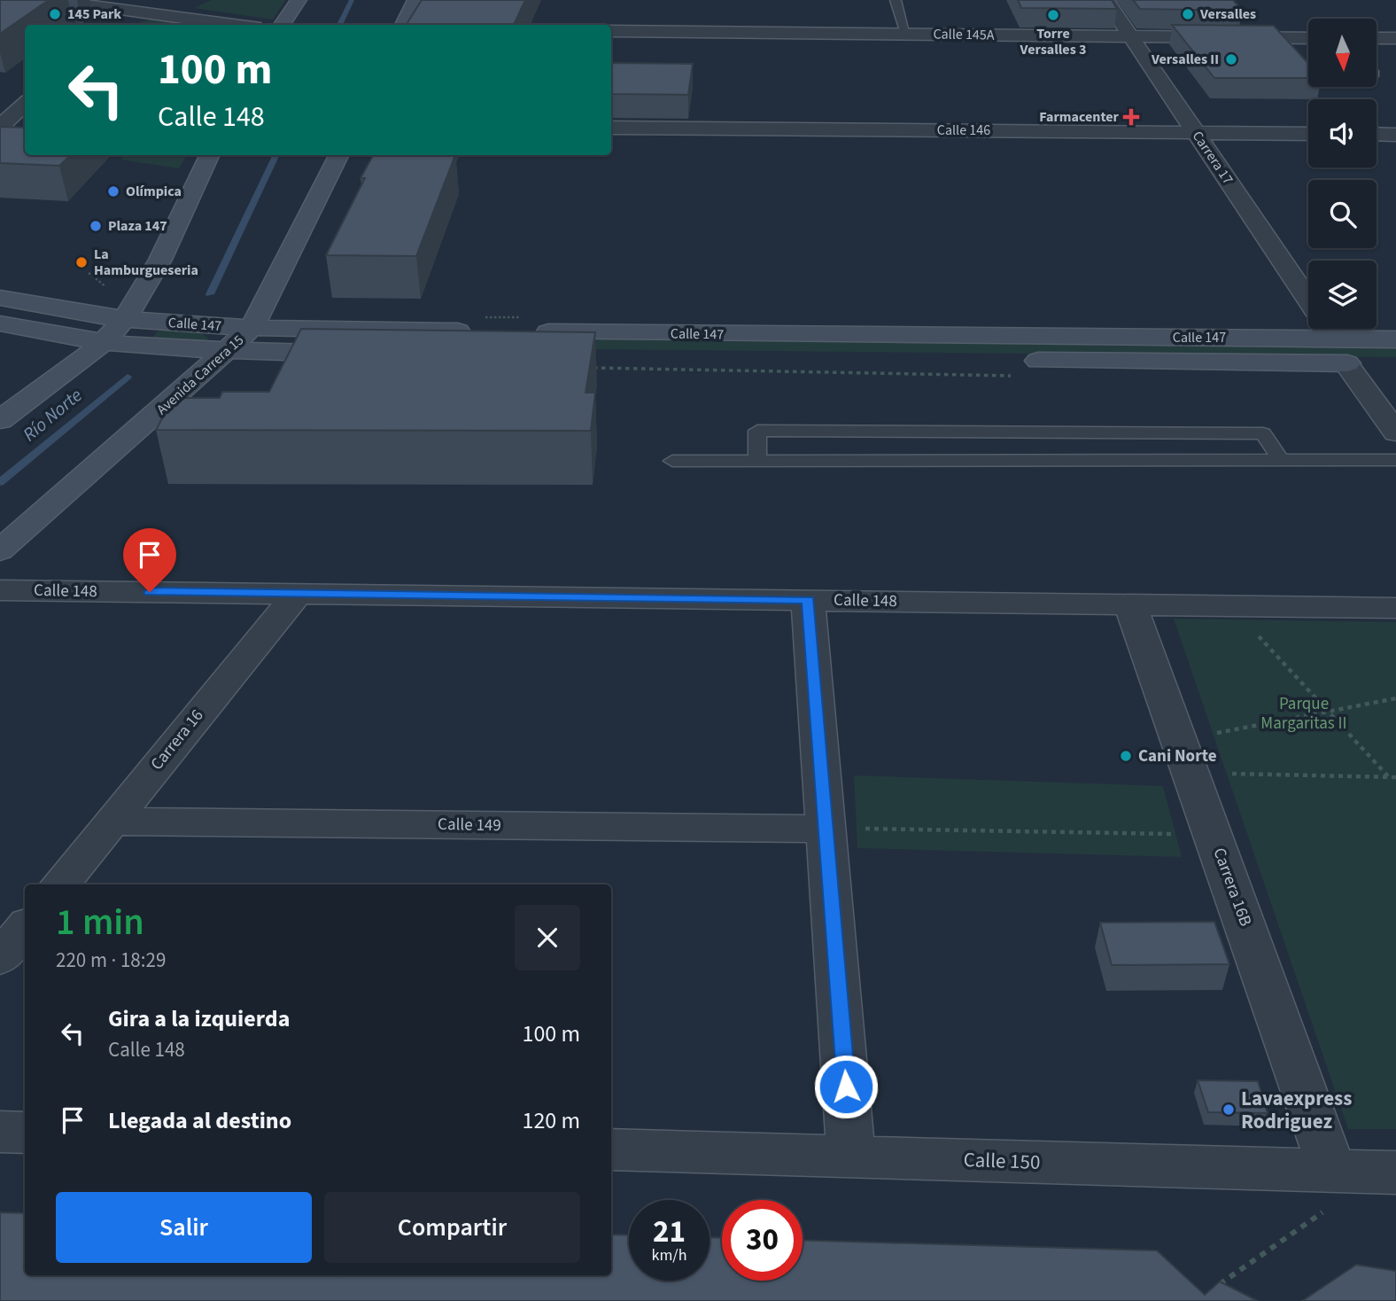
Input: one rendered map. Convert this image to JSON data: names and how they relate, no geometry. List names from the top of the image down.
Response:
{
  "streets": {
    "main road": ["Calle 147", "Avenida Carrera 15"],
    "street": [
      "Calle 145A",
      "Calle 146",
      "Carrera 17",
      "Calle 148",
      "Carrera 16",
      "Calle 149",
      "Carrera 16B",
      "Calle 150"
    ]
  },
  "crossings": [
    ["Calle 145A", "Carrera 17"],
    ["Calle 146", "Carrera 17"],
    ["Carrera 17", "Calle 147"],
    ["Calle 147", "Avenida Carrera 15"],
    ["Calle 148", "Carrera 16"],
    ["Calle 148", "Carrera 16B"],
    ["Carrera 16", "Calle 149"],
    ["Carrera 16B", "Calle 150"]
  ],
  "water": ["Río Norte"],
  "parks": ["Parque Margaritas II"],
  "places": {
    "other": [
      "145 Park",
      "Versalles",
      "Torre Versalles 3",
      "Versalles II",
      "Olímpica",
      "Plaza 147",
      "La Hamburgueseria",
      "Cani Norte",
      "Lavaexpress Rodriguez"
    ],
    "health": ["Farmacenter"]
  },
  "north": "bottom",
  "page": {
    "turn": ["100 m", "Calle 148"],
    "heading": ["1 min", "220 m · 18:29"],
    "list": [
      {
        "name": "Gira a la izquierda",
        "note": "Calle 148",
        "value": "100 m"
      },
      {
        "name": "Llegada al destino",
        "value": "120 m"
      }
    ],
    "buttons": ["Salir", "Compartir"],
    "speed": "21 km/h",
    "limit": "30"
  }
}
